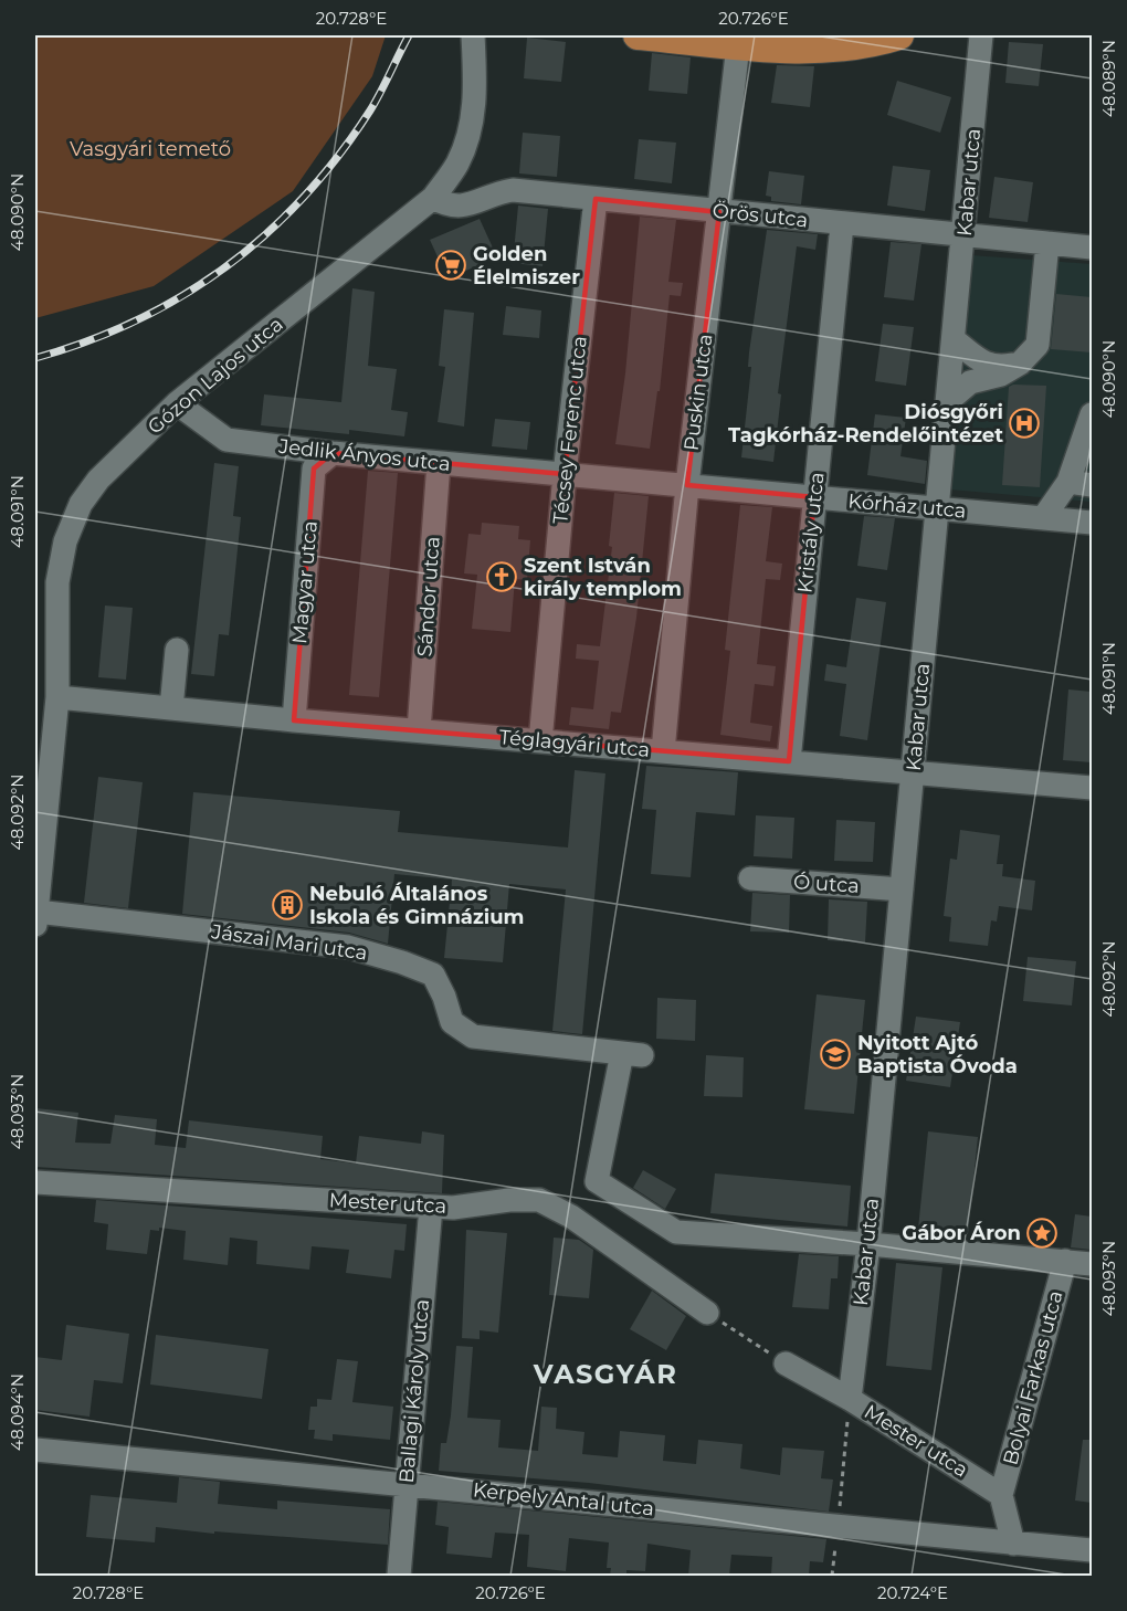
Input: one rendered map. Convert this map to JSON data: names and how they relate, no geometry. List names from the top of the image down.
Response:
{
  "streets": {
    "street": [
      "Kabar utca",
      "Örös utca",
      "Gózon Lajos utca",
      "Puskin utca",
      "Técsey Ferenc utca",
      "Jedlik Ányos utca",
      "Kórház utca",
      "Kristály utca",
      "Magyar utca",
      "Sándor utca",
      "Téglagyári utca",
      "Ó utca",
      "Jászai Mari utca",
      "Mester utca",
      "Bolyai Farkas utca",
      "Ballagi Károly utca",
      "Kerpely Antal utca"
    ]
  },
  "crossings": [
    ["Kabar utca", "Örös utca"],
    ["Kabar utca", "Kórház utca"],
    ["Kabar utca", "Téglagyári utca"],
    ["Kabar utca", "Ó utca"],
    ["Kabar utca", "Jászai Mari utca"],
    ["Kabar utca", "Mester utca"],
    ["Örös utca", "Gózon Lajos utca"],
    ["Örös utca", "Puskin utca"],
    ["Örös utca", "Técsey Ferenc utca"],
    ["Örös utca", "Kristály utca"],
    ["Gózon Lajos utca", "Jedlik Ányos utca"],
    ["Gózon Lajos utca", "Téglagyári utca"],
    ["Gózon Lajos utca", "Jászai Mari utca"],
    ["Puskin utca", "Kórház utca"],
    ["Puskin utca", "Téglagyári utca"],
    ["Técsey Ferenc utca", "Jedlik Ányos utca"],
    ["Técsey Ferenc utca", "Kórház utca"],
    ["Técsey Ferenc utca", "Téglagyári utca"],
    ["Jedlik Ányos utca", "Kórház utca"],
    ["Jedlik Ányos utca", "Magyar utca"],
    ["Jedlik Ányos utca", "Sándor utca"],
    ["Kórház utca", "Kristály utca"],
    ["Kristály utca", "Téglagyári utca"],
    ["Magyar utca", "Téglagyári utca"],
    ["Sándor utca", "Téglagyári utca"],
    ["Mester utca", "Bolyai Farkas utca"],
    ["Mester utca", "Ballagi Károly utca"],
    ["Ballagi Károly utca", "Kerpely Antal utca"]
  ],
  "districts": ["VASGYÁR"],
  "parks": ["Vasgyári temető"],
  "places": {
    "supermarket": ["Golden Élelmiszer"],
    "hospital": ["Diósgyőri Tagkórház-Rendelőintézet"],
    "church": ["Szent István király templom"],
    "building": ["Nebuló Általános Iskola és Gimnázium"],
    "school or university": ["Nyitott Ajtó Baptista Óvoda"],
    "place": ["Gábor Áron"]
  },
  "coordinates": [
    "20.728°E",
    "20.726°E",
    "48.089°N",
    "48.090°N",
    "48.091°N",
    "48.092°N",
    "48.093°N",
    "48.094°N",
    "20.724°E"
  ]
}
